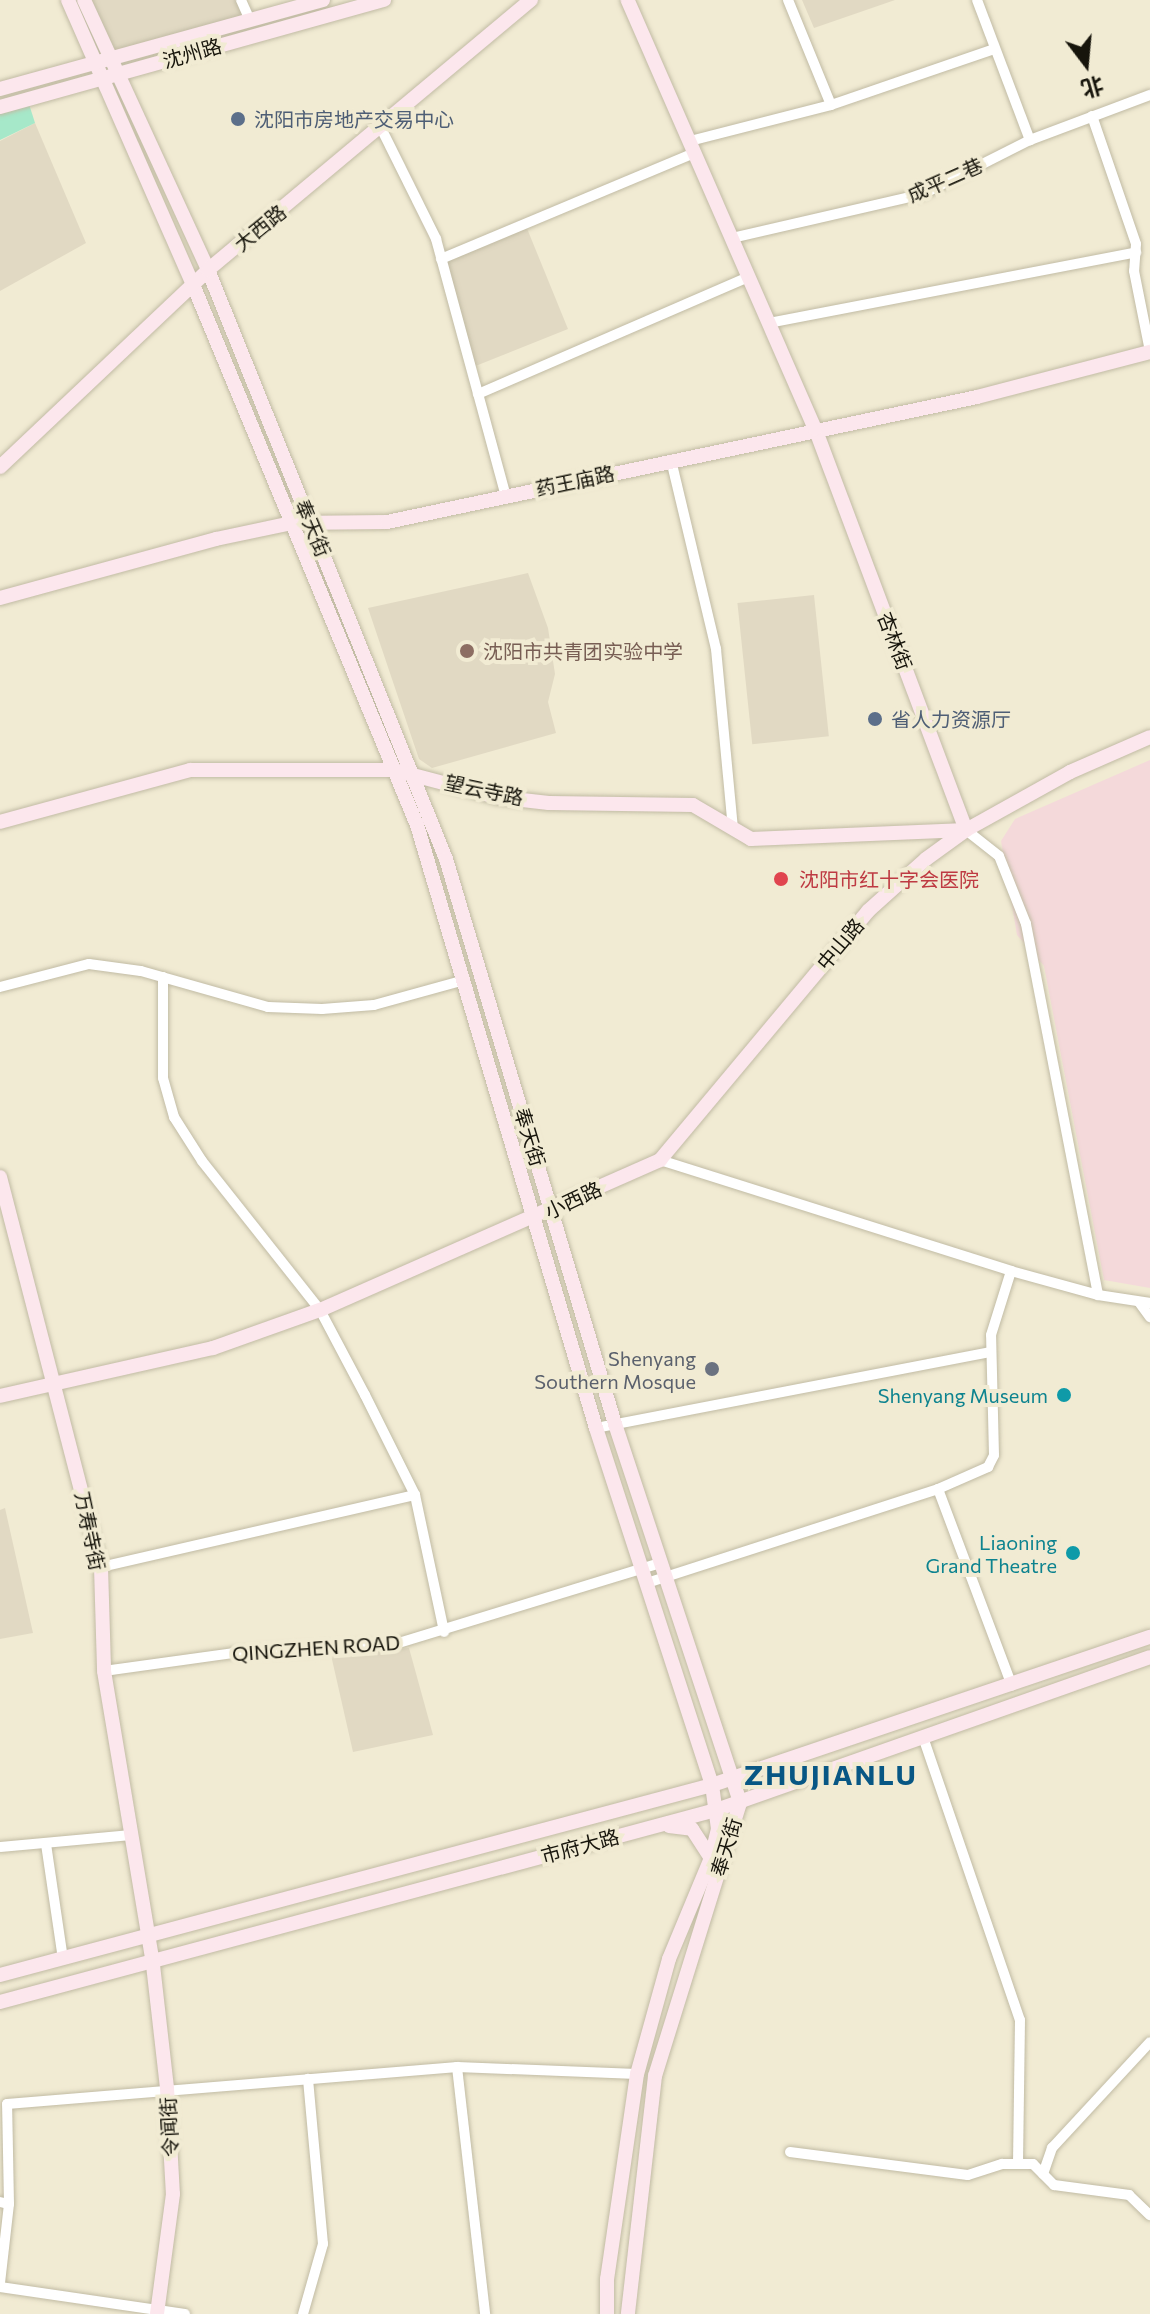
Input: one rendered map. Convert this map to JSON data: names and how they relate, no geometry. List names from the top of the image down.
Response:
{
  "streets": {
    "main road": [
      "沈州路",
      "大西路",
      "药王庙路",
      "奉天街",
      "杏林街",
      "望云寺路",
      "中山路",
      "小西路",
      "万寿寺街",
      "市府大路",
      "令闻街"
    ],
    "street": ["成平二巷", "QINGZHEN ROAD"]
  },
  "crossings": [
    ["沈州路", "奉天街"],
    ["成平二巷", "杏林街"],
    ["大西路", "奉天街"],
    ["药王庙路", "奉天街"],
    ["药王庙路", "杏林街"],
    ["奉天街", "望云寺路"],
    ["奉天街", "小西路"],
    ["奉天街", "QINGZHEN ROAD"],
    ["奉天街", "市府大路"],
    ["杏林街", "望云寺路"],
    ["杏林街", "中山路"],
    ["望云寺路", "中山路"],
    ["中山路", "小西路"],
    ["小西路", "万寿寺街"],
    ["万寿寺街", "QINGZHEN ROAD"],
    ["万寿寺街", "市府大路"],
    ["万寿寺街", "令闻街"],
    ["市府大路", "令闻街"]
  ],
  "districts": ["ZHUJIANLU"],
  "places": [
    "沈阳市房地产交易中心",
    "沈阳市共青团实验中学",
    "省人力资源厅",
    "沈阳市红十字会医院",
    "Shenyang Southern Mosque",
    "Shenyang Museum",
    "Liaoning Grand Theatre"
  ],
  "north": "bottom"
}
